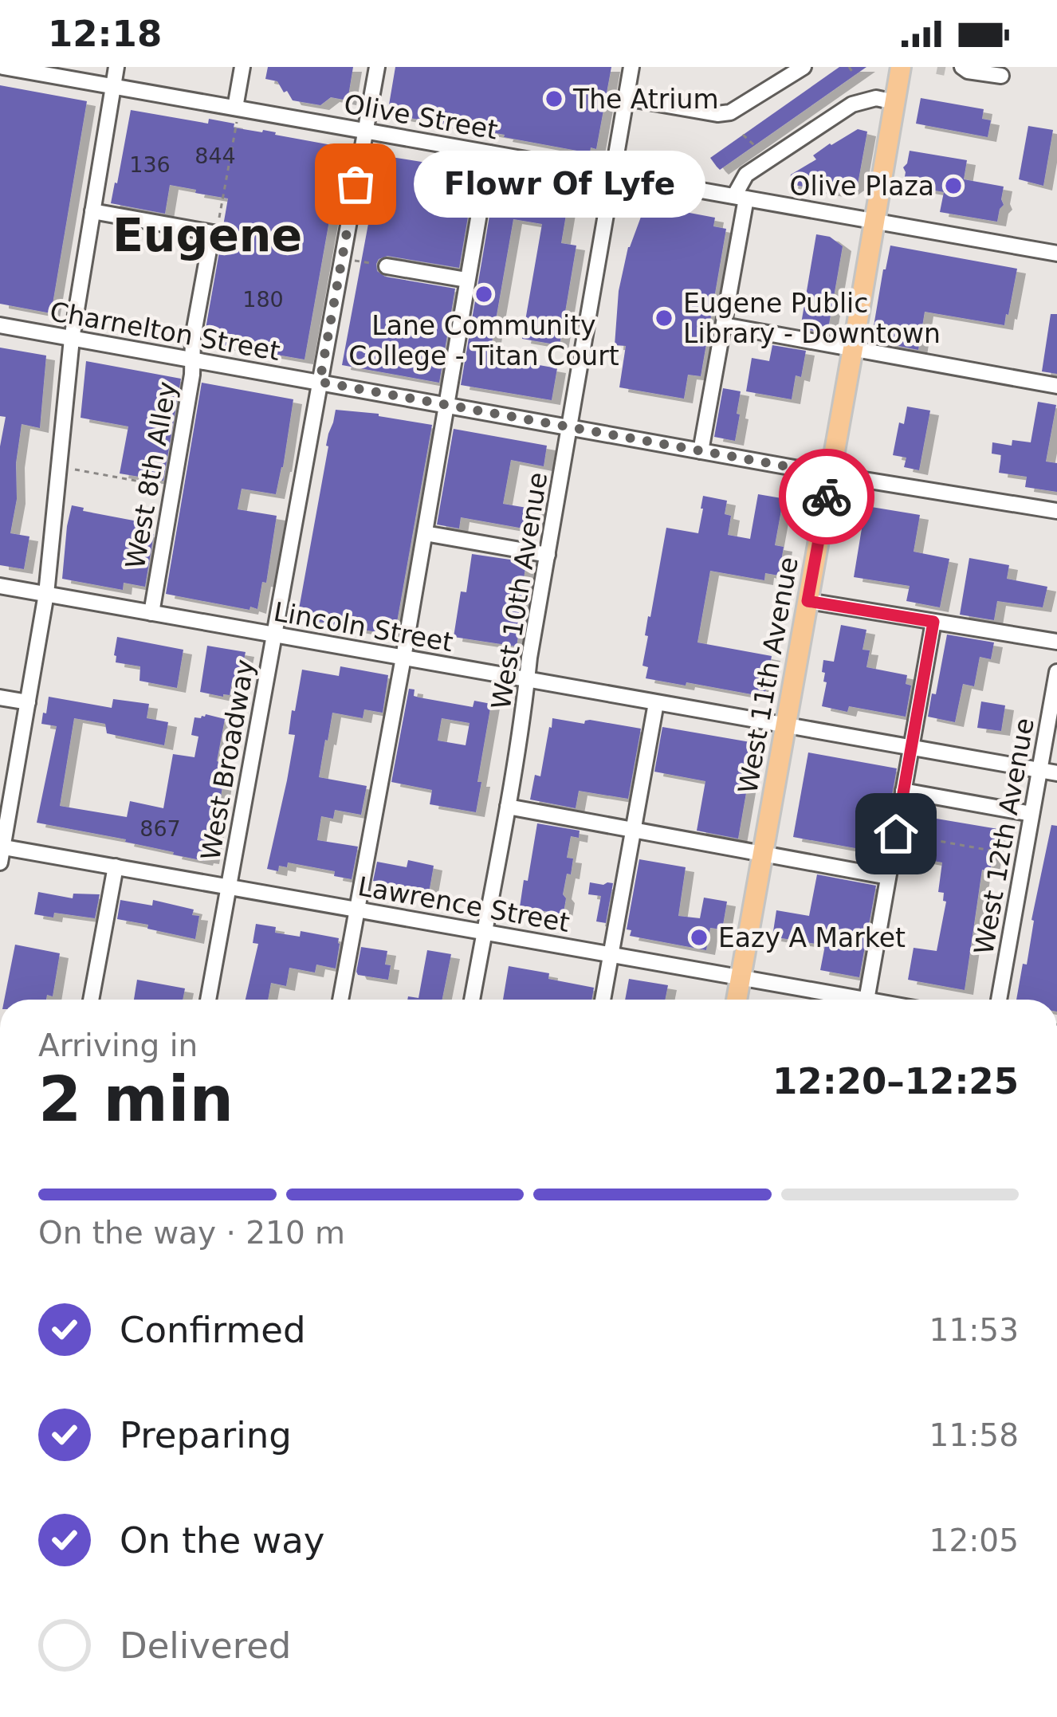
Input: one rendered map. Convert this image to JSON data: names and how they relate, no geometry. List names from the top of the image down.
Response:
{
  "streets": {
    "main road": ["West 11th Avenue"],
    "street": [
      "Olive Street",
      "Charnelton Street",
      "West 8th Alley",
      "West 10th Avenue",
      "Lincoln Street",
      "West Broadway",
      "West 12th Avenue",
      "Lawrence Street"
    ]
  },
  "crossings": [
    ["Olive Street", "West 10th Avenue"],
    ["Olive Street", "West 11th Avenue"],
    ["Olive Street", "West Broadway"],
    ["Charnelton Street", "West 8th Alley"],
    ["Charnelton Street", "West 10th Avenue"],
    ["Charnelton Street", "West 11th Avenue"],
    ["Charnelton Street", "West Broadway"],
    ["West 8th Alley", "Lincoln Street"],
    ["West 10th Avenue", "Lincoln Street"],
    ["West 10th Avenue", "Lawrence Street"],
    ["Lincoln Street", "West 11th Avenue"],
    ["Lincoln Street", "West Broadway"],
    ["Lincoln Street", "West 12th Avenue"],
    ["West 11th Avenue", "Lawrence Street"],
    ["West Broadway", "Lawrence Street"]
  ],
  "districts": ["Eugene"],
  "places": [
    "The Atrium",
    "Flowr Of Lyfe",
    "Olive Plaza",
    "Lane Community College - Titan Court",
    "Eugene Public Library - Downtown",
    "Eazy A Market"
  ],
  "house_numbers": [
    "844",
    "136",
    "180",
    "867"
  ],
  "page": {
    "status": "12:18",
    "bubble": "Flowr Of Lyfe",
    "heading": ["2 min", "Arriving in", "12:20–12:25"],
    "bar": "On the way · 210 m",
    "list": [
      ["Confirmed", "11:53"],
      ["Preparing", "11:58"],
      ["On the way", "12:05"],
      "Delivered"
    ]
  }
}
